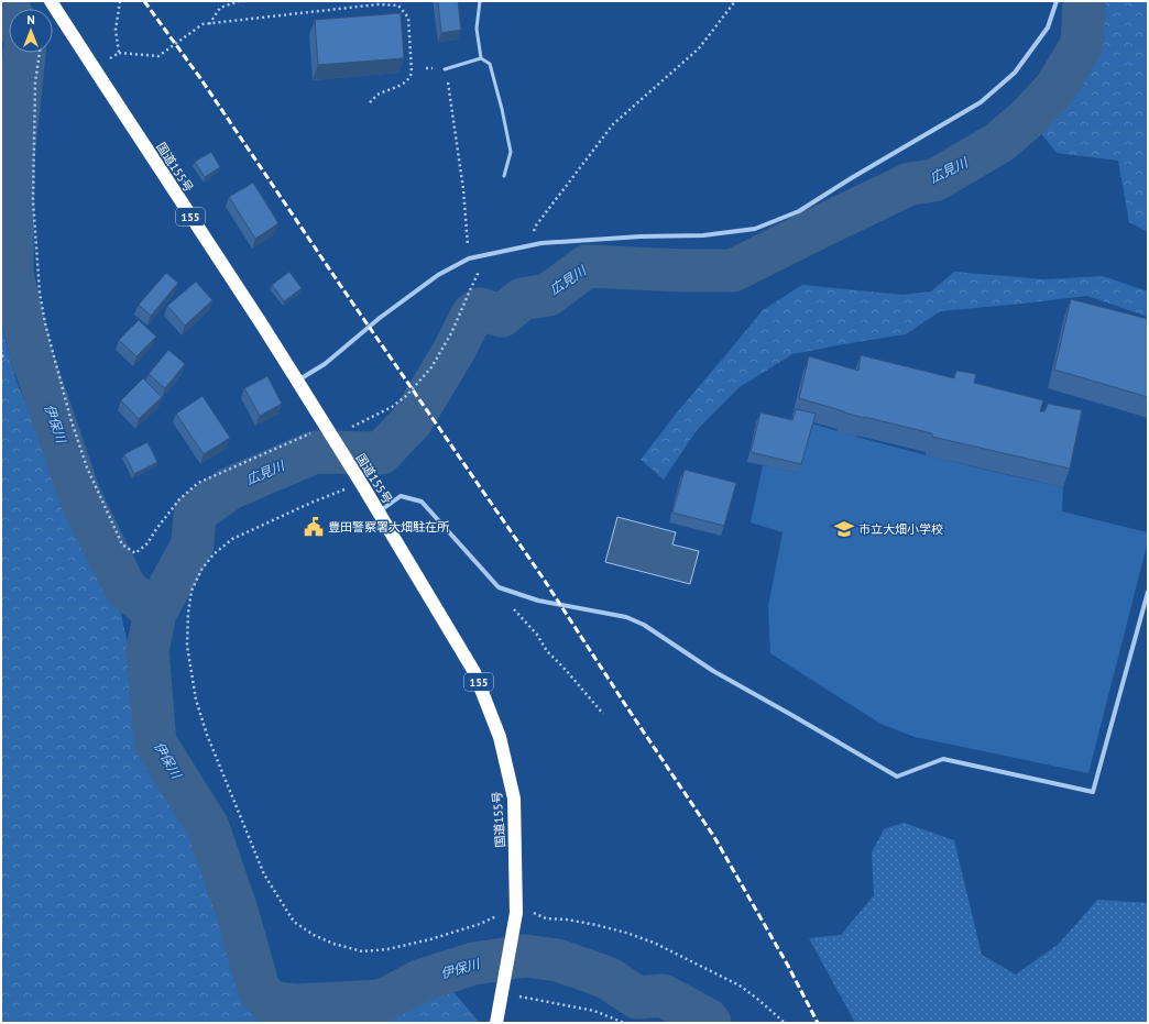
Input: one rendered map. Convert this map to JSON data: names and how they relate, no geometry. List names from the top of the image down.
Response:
{
  "streets": {
    "highway": ["国道155号", "155"]
  },
  "water": ["広見川", "伊保川"],
  "places": {
    "public building": ["豊田警察署大畑駐在所"],
    "school or university": ["市立大畑小学校"]
  },
  "north": "top"
}
